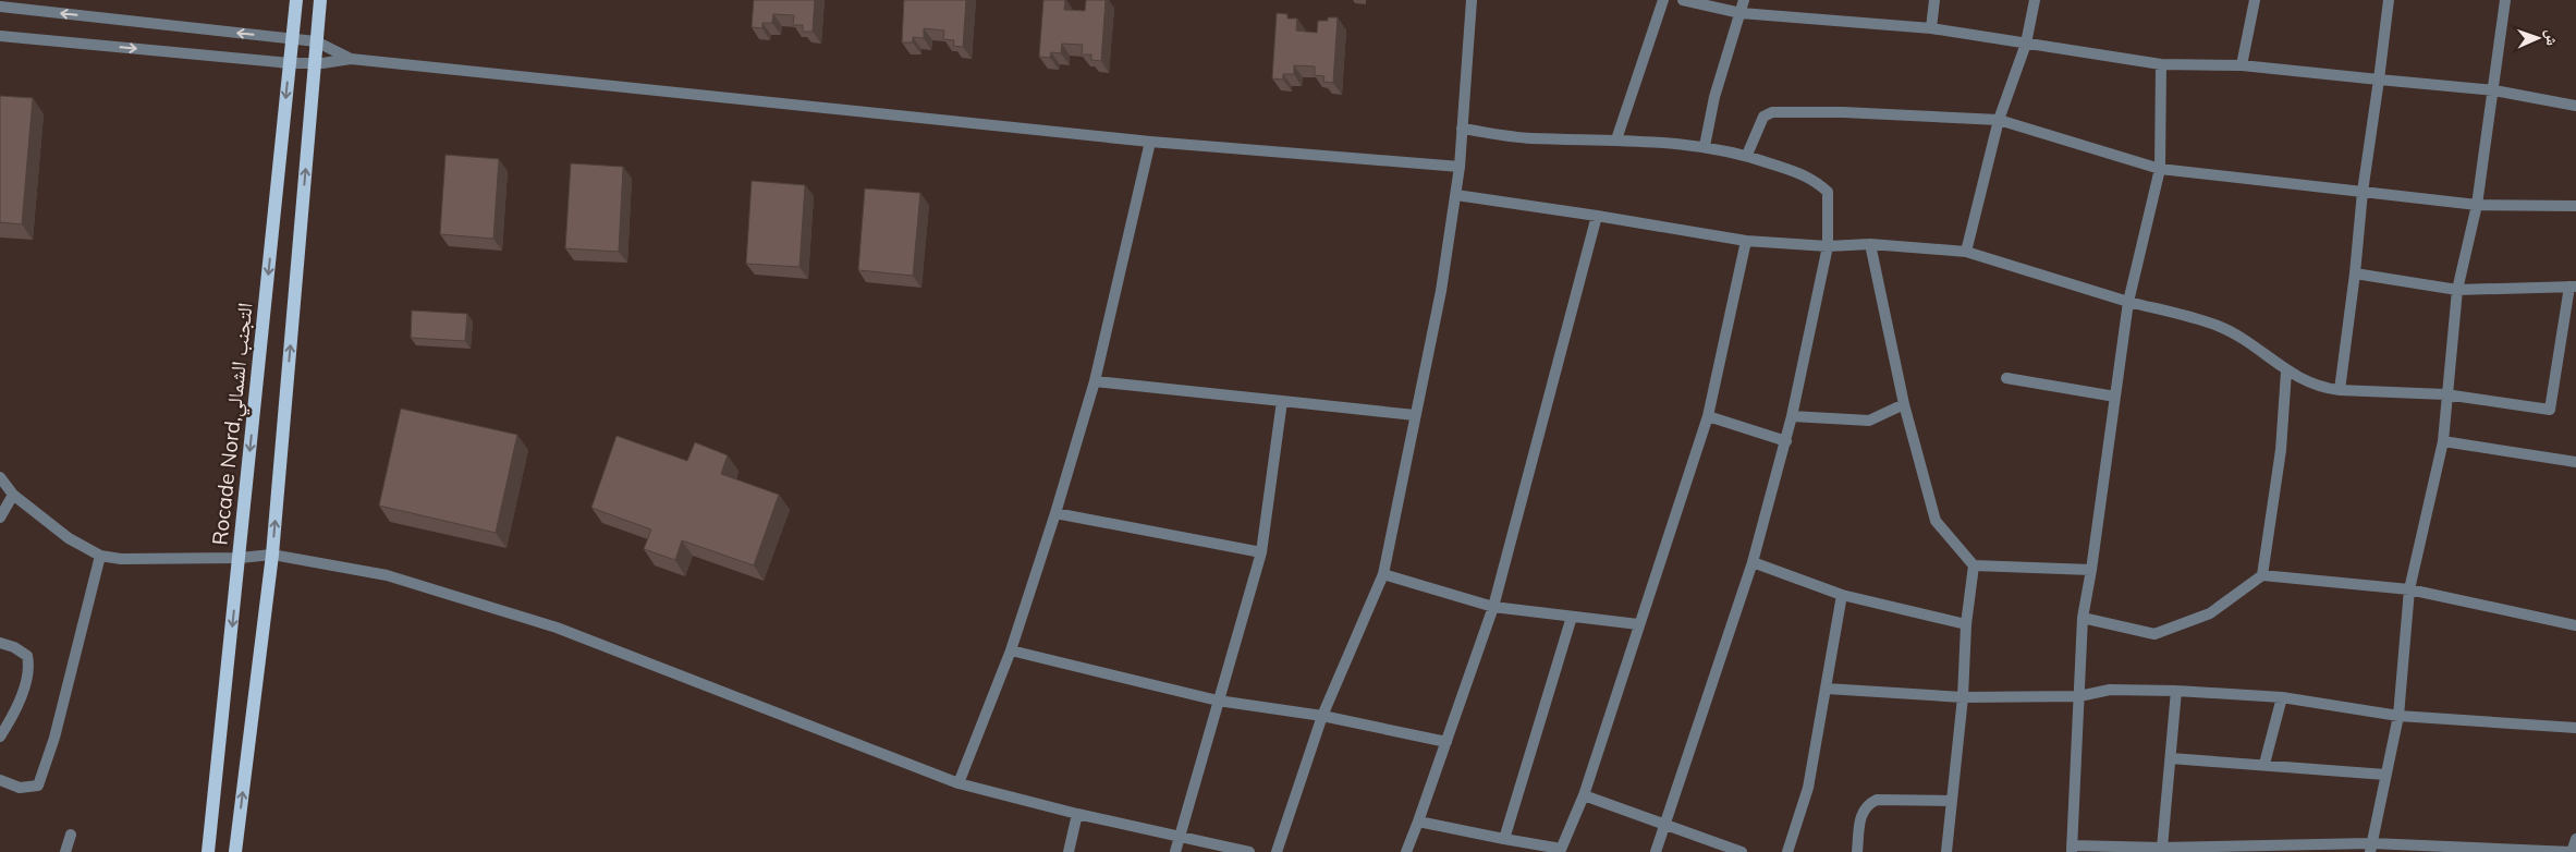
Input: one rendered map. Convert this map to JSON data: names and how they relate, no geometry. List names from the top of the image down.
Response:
{
  "streets": {
    "main road": ["Rocade Nord,التجنب الشمالي"]
  },
  "north": "right"
}
